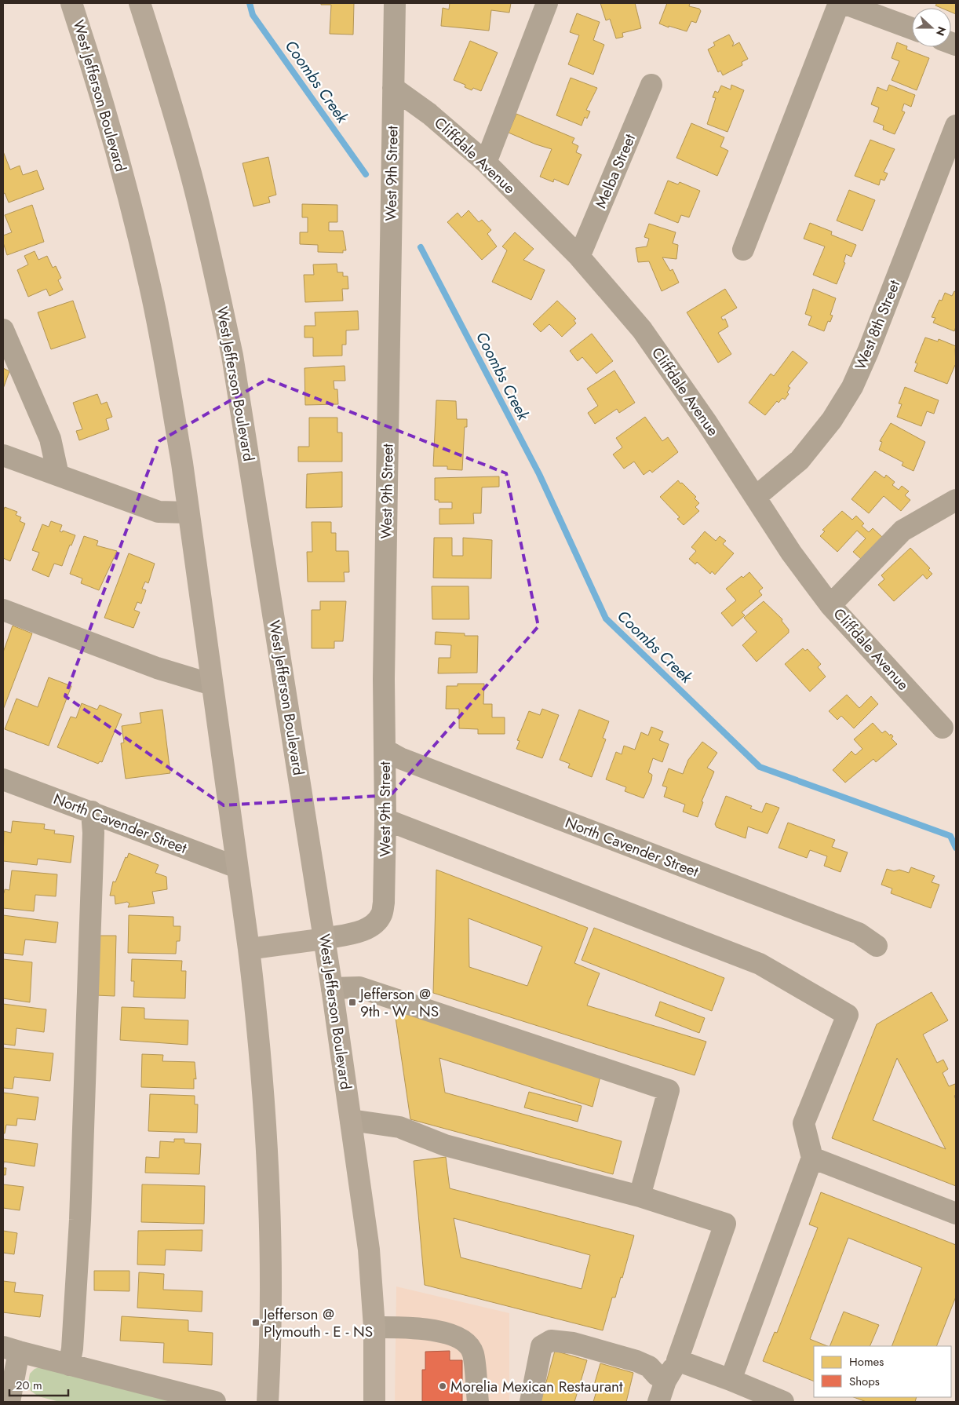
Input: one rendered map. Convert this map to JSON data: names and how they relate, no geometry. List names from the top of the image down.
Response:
{
  "streets": {
    "main road": ["West Jefferson Boulevard"],
    "street": [
      "Cliffdale Avenue",
      "Melba Street",
      "West 9th Street",
      "West 8th Street",
      "North Cavender Street"
    ]
  },
  "crossings": [
    ["West Jefferson Boulevard", "West 9th Street"],
    ["West Jefferson Boulevard", "North Cavender Street"],
    ["Cliffdale Avenue", "Melba Street"],
    ["Cliffdale Avenue", "West 9th Street"],
    ["Cliffdale Avenue", "West 8th Street"],
    ["West 9th Street", "North Cavender Street"]
  ],
  "water": ["Coombs Creek"],
  "places": {
    "transit": ["Jefferson @ 9th - W - NS", "Jefferson @ Plymouth - E - NS"],
    "other": ["Morelia Mexican Restaurant"]
  },
  "legend": ["Homes", "Shops"],
  "scale_bar": "20 m",
  "north": "right"
}
